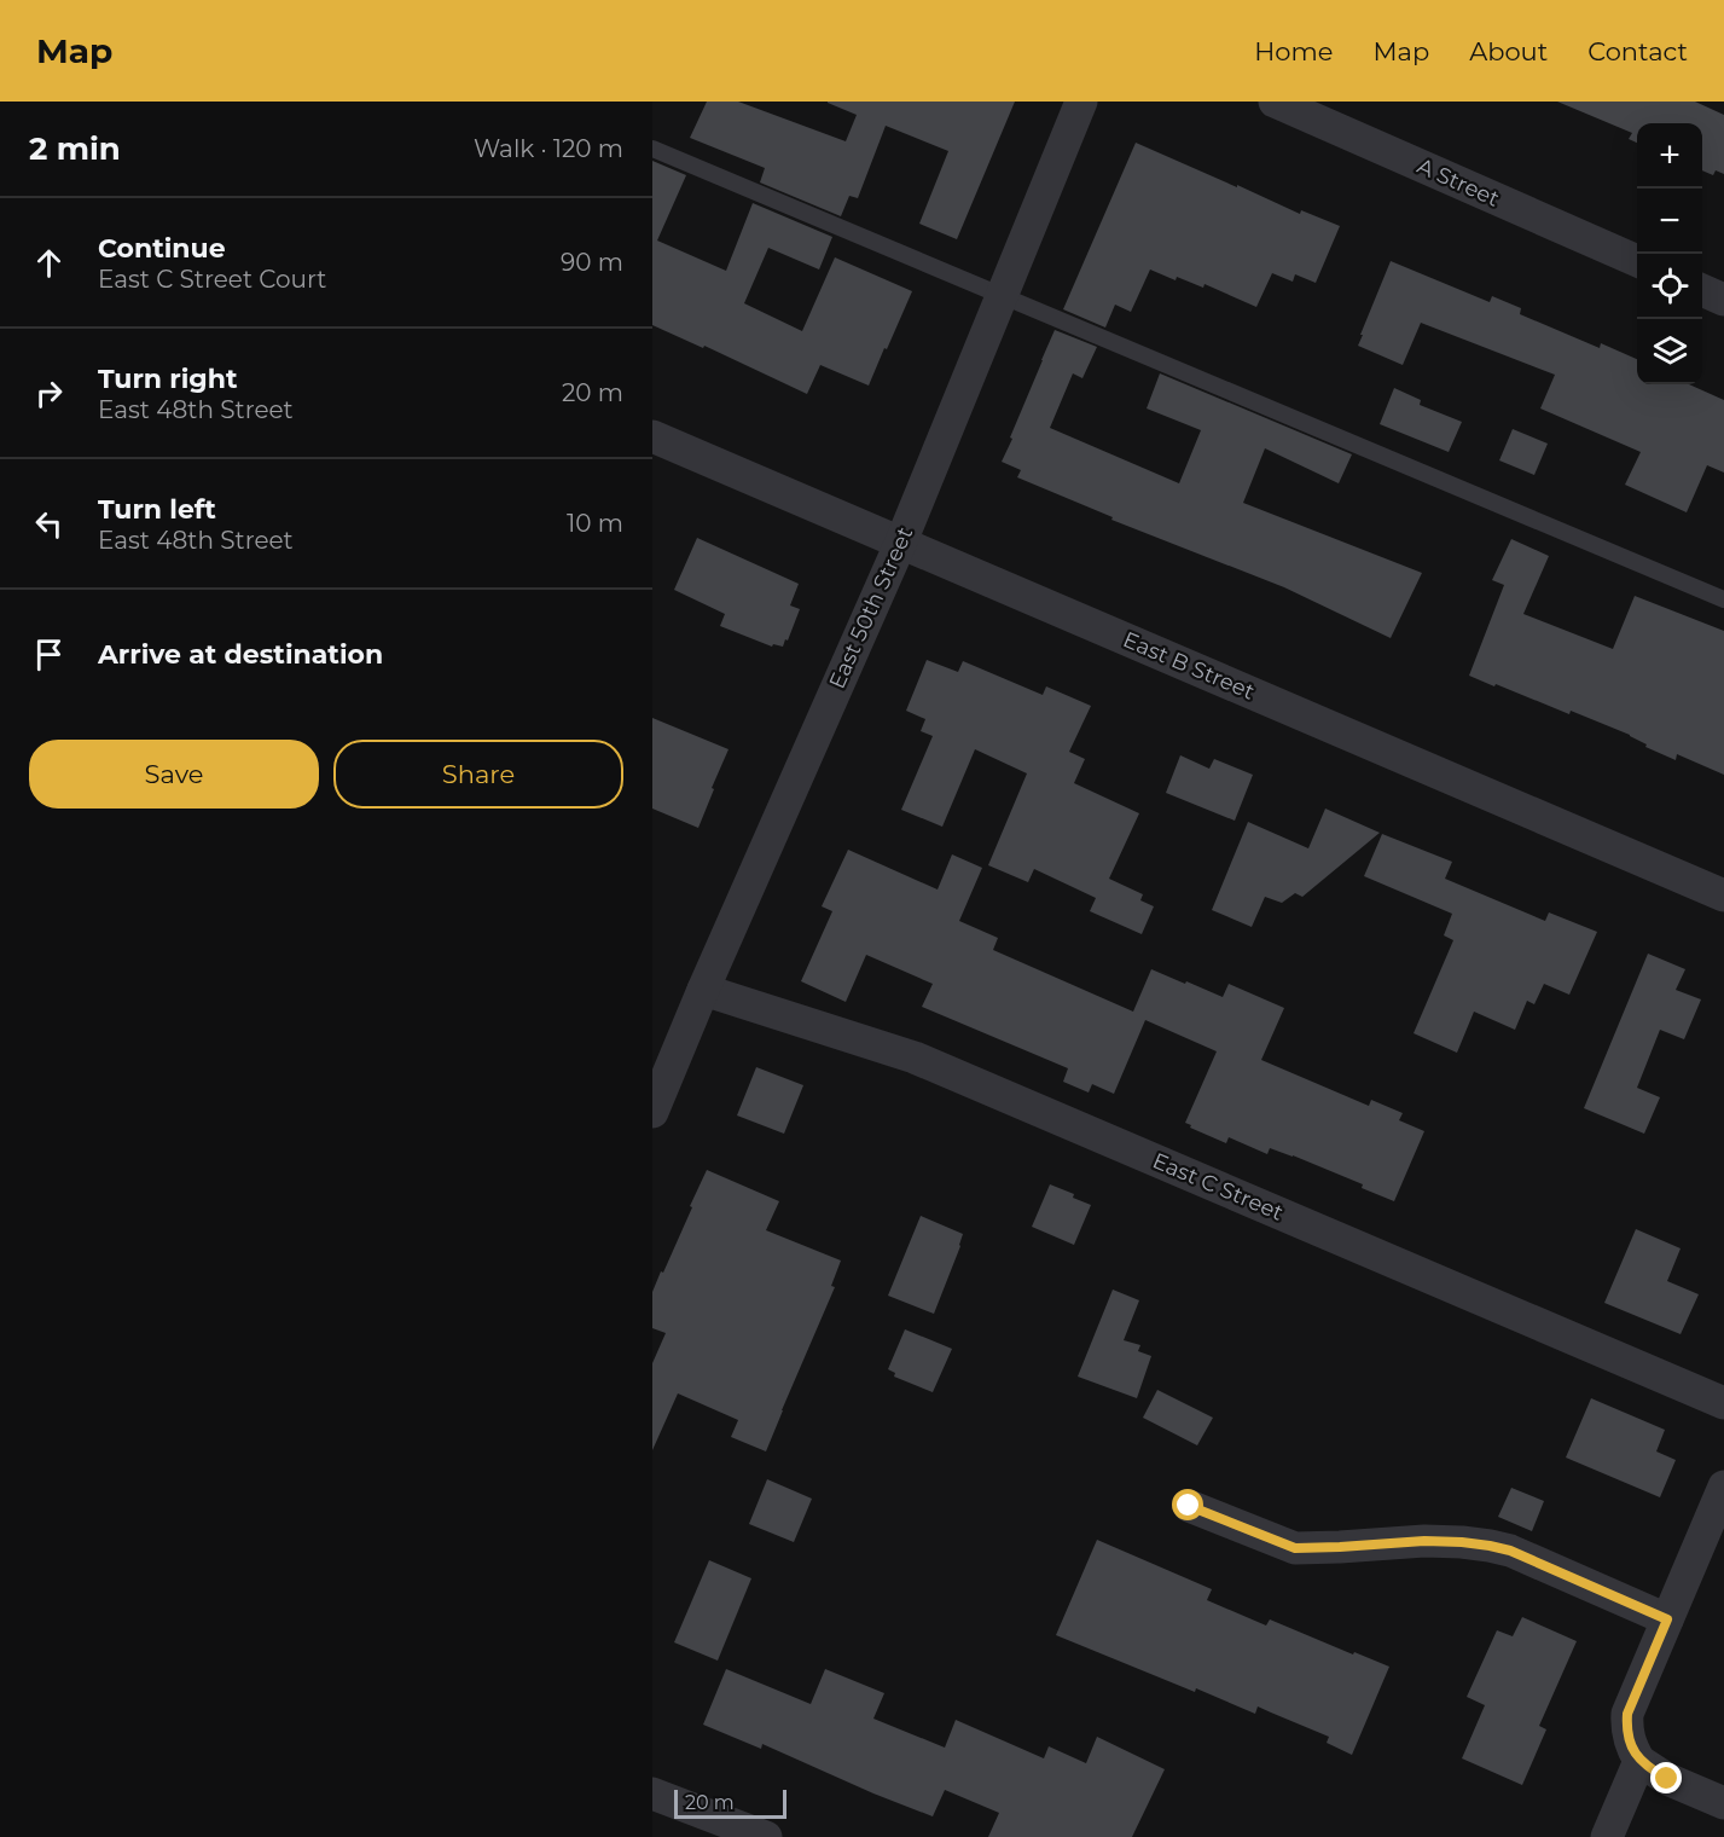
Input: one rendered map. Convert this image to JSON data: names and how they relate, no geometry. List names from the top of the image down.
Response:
{
  "streets": {
    "street": [
      "A Street",
      "East 50th Street",
      "East B Street",
      "East C Street"
    ]
  },
  "crossings": [
    ["East 50th Street", "East B Street"],
    ["East 50th Street", "East C Street"]
  ],
  "scale_bar": "20 m",
  "page": {
    "header": "Map",
    "nav": [
      "Home",
      "Map",
      "About",
      "Contact"
    ],
    "heading": ["2 min", "Walk · 120 m"],
    "map_buttons": ["+", "−"],
    "list": [
      ["Continue", "East C Street Court", "90 m"],
      ["Turn right", "East 48th Street", "20 m"],
      ["Turn left", "East 48th Street", "10 m"],
      "Arrive at destination"
    ],
    "buttons": ["Save", "Share"],
    "scale": "20 m"
  }
}
